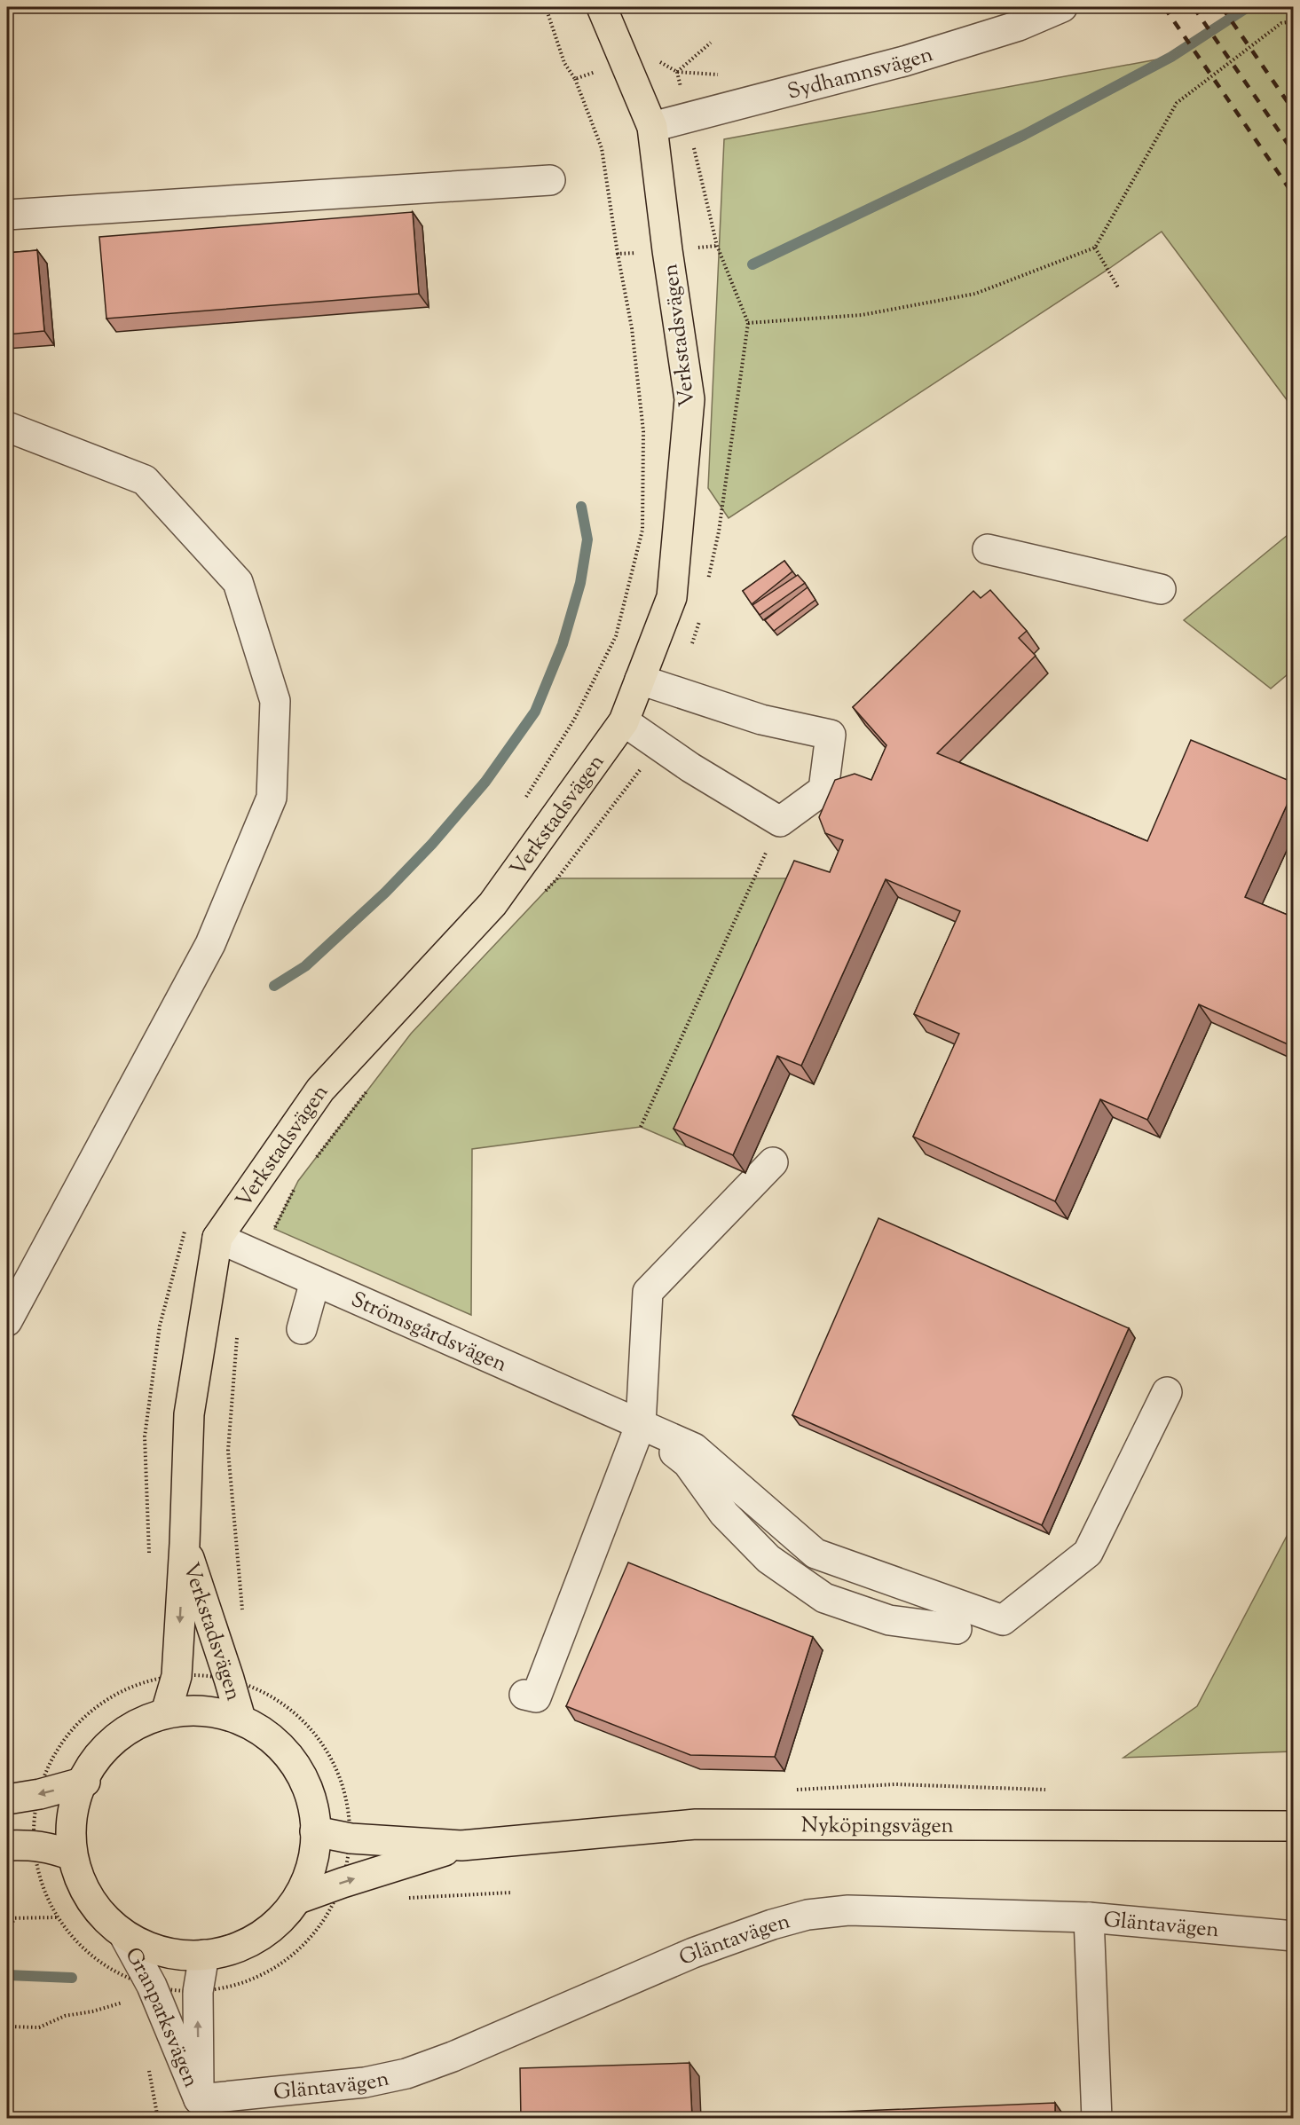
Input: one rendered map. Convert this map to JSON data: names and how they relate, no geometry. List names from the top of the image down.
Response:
{
  "streets": {
    "main road": ["Verkstadsvägen", "Nyköpingsvägen"],
    "street": [
      "Sydhamnsvägen",
      "Strömsgårdsvägen",
      "Gläntavägen",
      "Granparksvägen"
    ]
  },
  "crossings": [
    ["Sydhamnsvägen", "Verkstadsvägen"],
    ["Verkstadsvägen", "Strömsgårdsvägen"],
    ["Gläntavägen", "Granparksvägen"]
  ]
}
